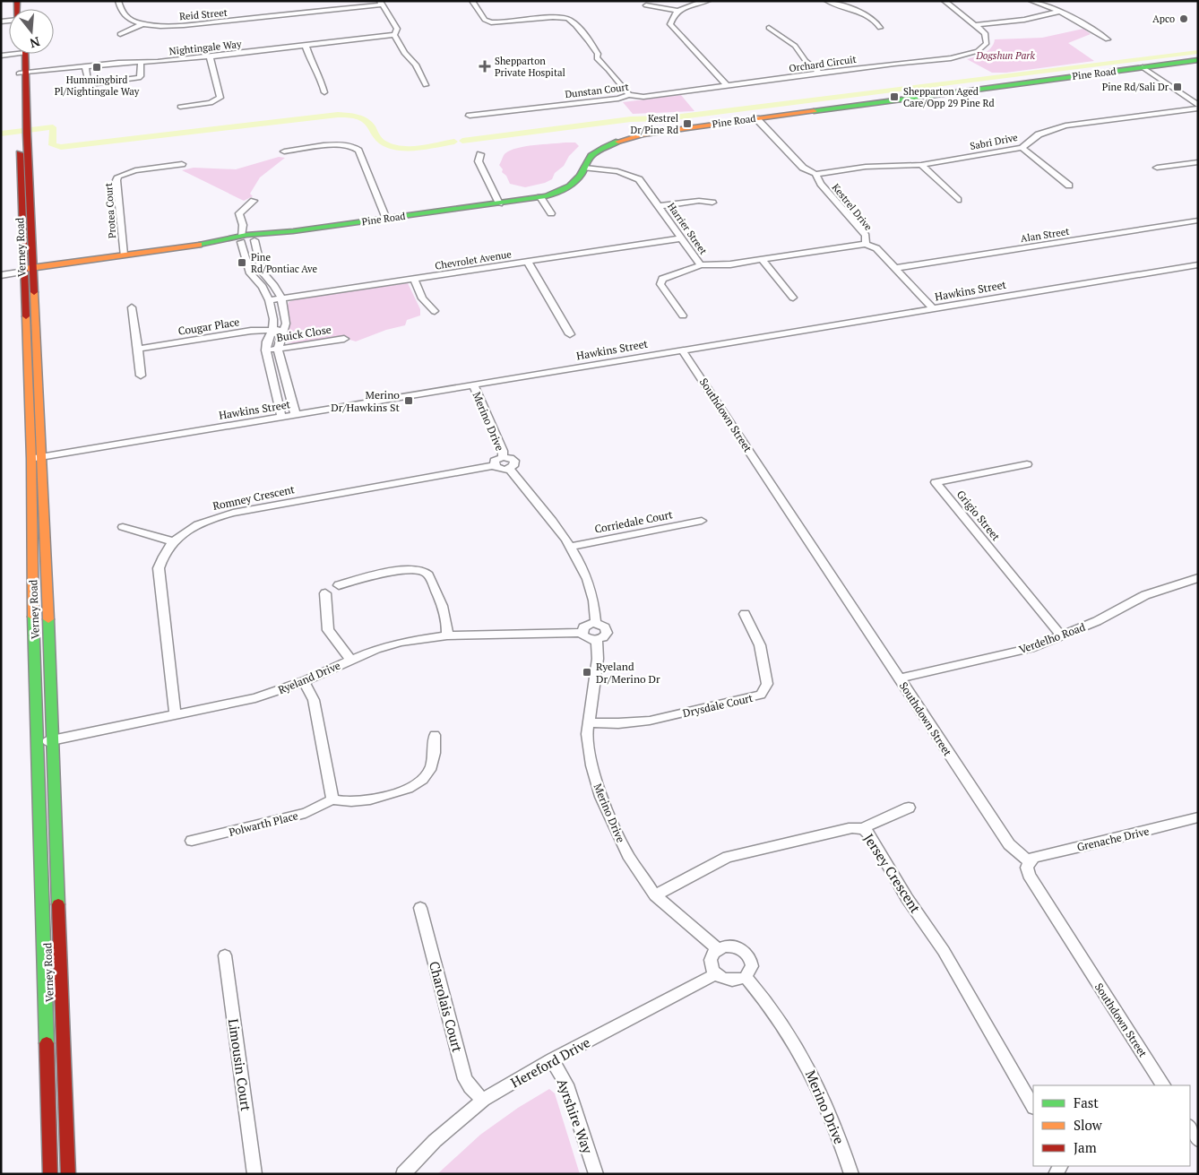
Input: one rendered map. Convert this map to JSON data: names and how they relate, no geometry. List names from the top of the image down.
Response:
{
  "streets": {
    "street": [
      "Reid Street",
      "Nightingale Way",
      "Orchard Circuit",
      "Pine Road",
      "Dunstan Court",
      "Sabri Drive",
      "Kestrel Drive",
      "Protea Court",
      "Harrier Street",
      "Alan Street",
      "Verney Road",
      "Chevrolet Avenue",
      "Hawkins Street",
      "Cougar Place",
      "Buick Close",
      "Southdown Street",
      "Merino Drive",
      "Romney Crescent",
      "Grigio Street",
      "Corriedale Court",
      "Verdelho Road",
      "Ryeland Drive",
      "Drysdale Court",
      "Polwarth Place",
      "Grenache Drive",
      "Jersey Crescent",
      "Charolais Court",
      "Hereford Drive",
      "Limousin Court",
      "Ayrshire Way"
    ]
  },
  "crossings": [
    ["Nightingale Way", "Verney Road"],
    ["Orchard Circuit", "Dunstan Court"],
    ["Pine Road", "Kestrel Drive"],
    ["Pine Road", "Harrier Street"],
    ["Sabri Drive", "Kestrel Drive"],
    ["Kestrel Drive", "Harrier Street"],
    ["Kestrel Drive", "Alan Street"],
    ["Kestrel Drive", "Hawkins Street"],
    ["Harrier Street", "Chevrolet Avenue"],
    ["Verney Road", "Hawkins Street"],
    ["Verney Road", "Ryeland Drive"],
    ["Hawkins Street", "Southdown Street"],
    ["Hawkins Street", "Merino Drive"],
    ["Southdown Street", "Verdelho Road"],
    ["Southdown Street", "Grenache Drive"],
    ["Merino Drive", "Ryeland Drive"],
    ["Merino Drive", "Drysdale Court"],
    ["Merino Drive", "Jersey Crescent"],
    ["Merino Drive", "Hereford Drive"],
    ["Romney Crescent", "Ryeland Drive"],
    ["Grigio Street", "Verdelho Road"],
    ["Charolais Court", "Hereford Drive"],
    ["Hereford Drive", "Ayrshire Way"]
  ],
  "parks": ["Dogshun Park"],
  "places": {
    "other": ["Apco"],
    "health": ["Shepparton Private Hospital"],
    "transit": [
      "Hummingbird Pl/Nightingale Way",
      "Pine Rd/Sali Dr",
      "Shepparton Aged Care/Opp 29 Pine Rd",
      "Kestrel Dr/Pine Rd",
      "Pine Rd/Pontiac Ave",
      "Merino Dr/Hawkins St",
      "Ryeland Dr/Merino Dr"
    ]
  },
  "legend": ["Fast", "Slow", "Jam"],
  "north": "bottom"
}
